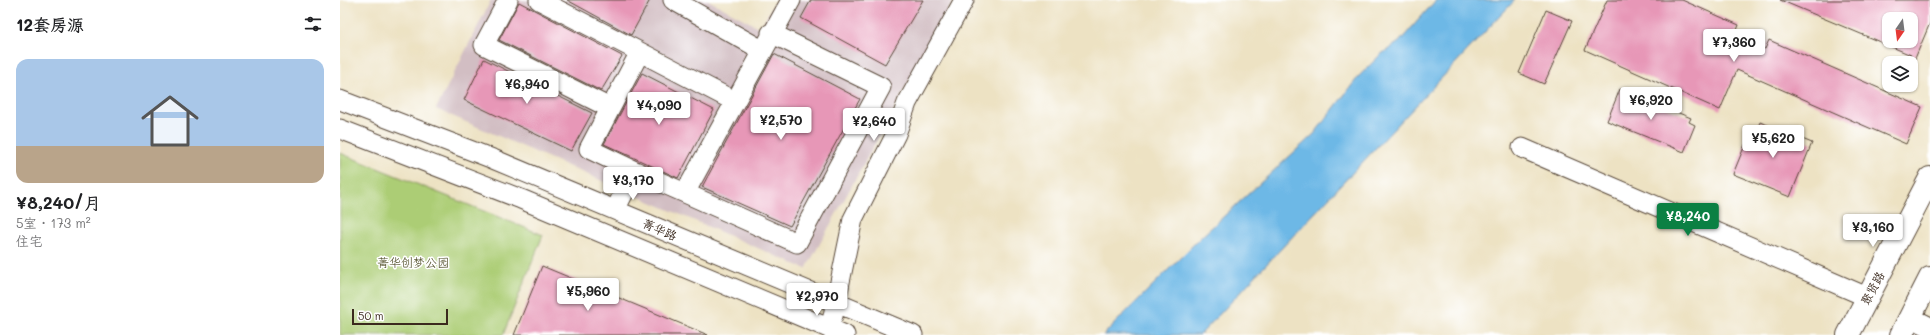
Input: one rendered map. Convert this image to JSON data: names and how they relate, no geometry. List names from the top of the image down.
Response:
{
  "streets": {
    "main road": ["聚贤路"],
    "street": ["菁华路"]
  },
  "parks": ["菁华创梦公园"],
  "scale_bar": "50 m",
  "north": "bottom",
  "page": {
    "heading": "12套房源",
    "price": [
      "¥7,360",
      "¥6,940",
      "¥6,920",
      "¥4,090",
      "¥2,570",
      "¥2,640",
      "¥5,620",
      "¥3,170",
      "¥8,240",
      "¥3,160",
      "¥5,960",
      "¥2,970"
    ],
    "list": [
      {
        "name": "¥8,240/月",
        "note": "5室 · 173 m² · 住宅"
      }
    ],
    "scale": "50 m"
  }
}
